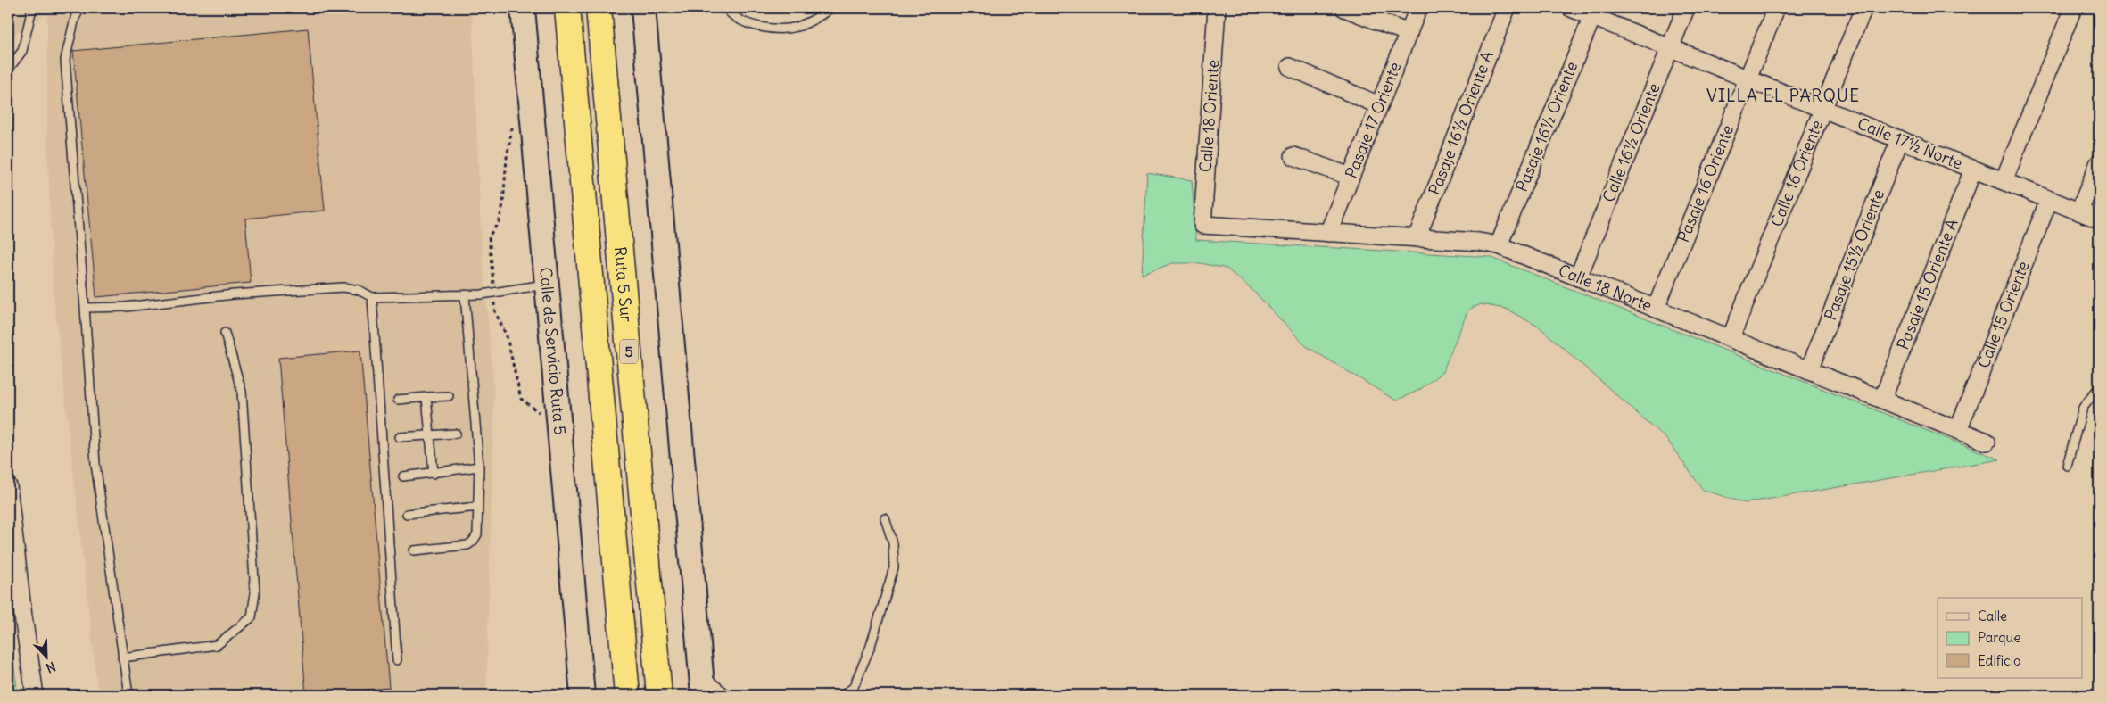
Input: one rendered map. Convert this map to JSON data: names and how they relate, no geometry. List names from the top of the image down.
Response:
{
  "streets": {
    "highway": ["Ruta 5 Sur", "5"],
    "street": [
      "Calle 18 Oriente",
      "Pasaje 17 Oriente",
      "Pasaje 16½ Oriente A",
      "Pasaje 16½ Oriente",
      "Calle 16½ Oriente",
      "Calle 17½ Norte",
      "Calle 16 Oriente",
      "Pasaje 16 Oriente",
      "Pasaje 15½ Oriente",
      "Pasaje 15 Oriente A",
      "Calle 18 Norte",
      "Calle 15 Oriente",
      "Calle de Servicio Ruta 5"
    ]
  },
  "crossings": [
    ["Calle 18 Oriente", "Calle 18 Norte"],
    ["Pasaje 17 Oriente", "Calle 18 Norte"],
    ["Pasaje 16½ Oriente A", "Calle 18 Norte"],
    ["Pasaje 16½ Oriente", "Calle 17½ Norte"],
    ["Pasaje 16½ Oriente", "Calle 18 Norte"],
    ["Calle 16½ Oriente", "Calle 17½ Norte"],
    ["Calle 16½ Oriente", "Calle 18 Norte"],
    ["Calle 17½ Norte", "Calle 16 Oriente"],
    ["Calle 17½ Norte", "Pasaje 16 Oriente"],
    ["Calle 17½ Norte", "Pasaje 15½ Oriente"],
    ["Calle 17½ Norte", "Pasaje 15 Oriente A"],
    ["Calle 17½ Norte", "Calle 15 Oriente"],
    ["Calle 16 Oriente", "Calle 18 Norte"],
    ["Pasaje 16 Oriente", "Calle 18 Norte"],
    ["Pasaje 15½ Oriente", "Calle 18 Norte"],
    ["Pasaje 15 Oriente A", "Calle 18 Norte"],
    ["Calle 18 Norte", "Calle 15 Oriente"]
  ],
  "districts": ["VILLA EL PARQUE"],
  "legend": ["Calle", "Parque", "Edificio"],
  "north": "bottom right"
}
